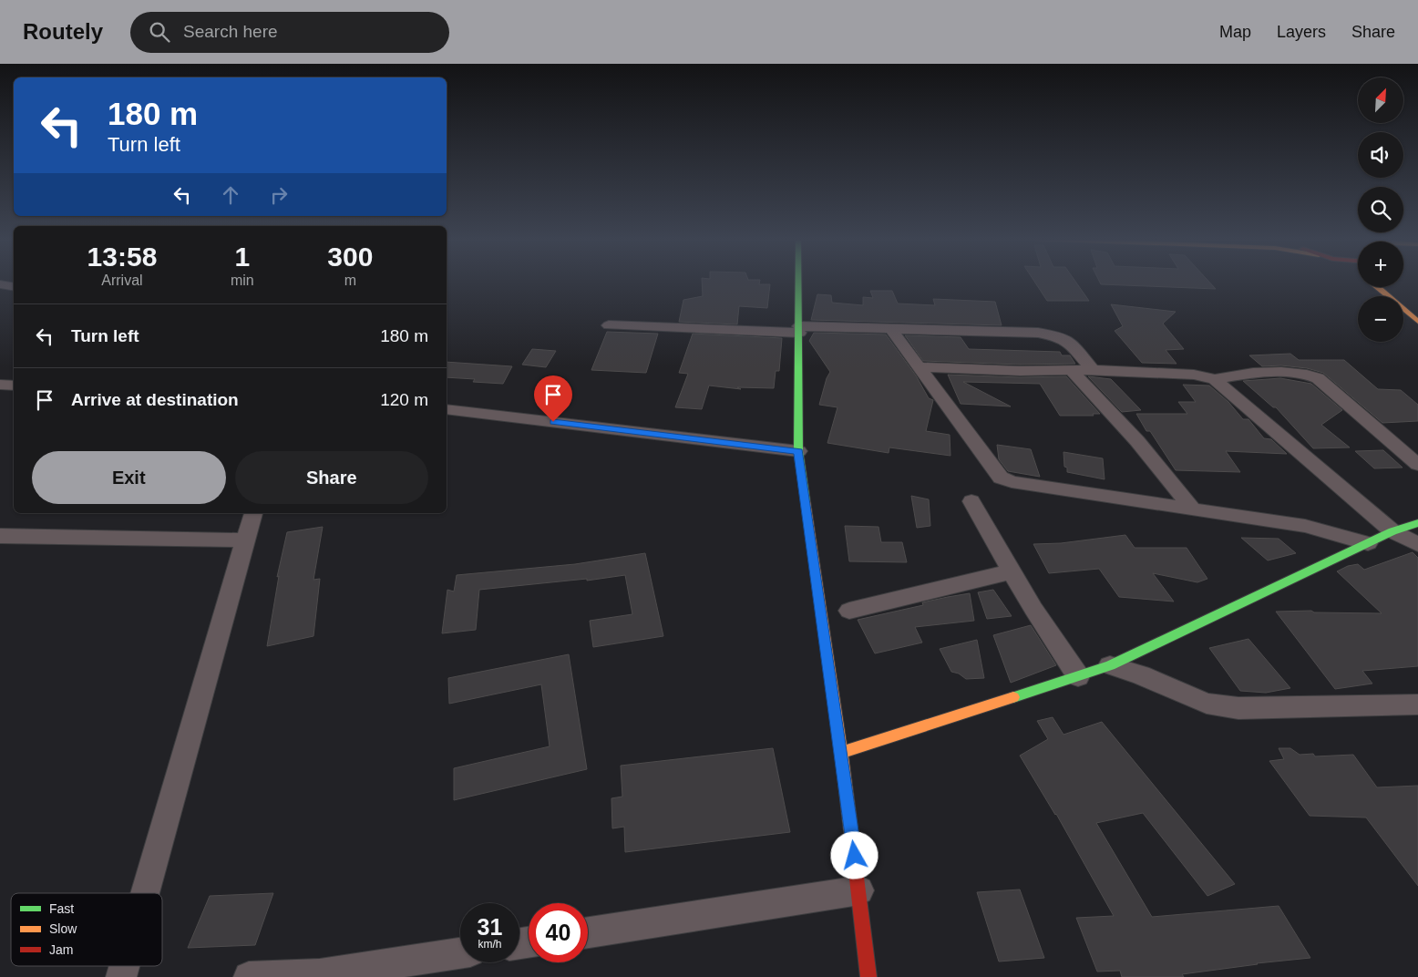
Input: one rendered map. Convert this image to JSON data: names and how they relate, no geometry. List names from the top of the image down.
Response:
{
  "legend": ["Fast", "Slow", "Jam"],
  "north": "top right",
  "page": {
    "header": "Routely",
    "search": "Search here",
    "nav": ["Map", "Layers", "Share"],
    "map_buttons": ["+", "−"],
    "turn": ["180 m", "Turn left"],
    "eta": [
      "13:58",
      "Arrival",
      "1",
      "min",
      "300",
      "m"
    ],
    "list": [
      {
        "name": "Turn left",
        "value": "180 m"
      },
      {
        "name": "Arrive at destination",
        "value": "120 m"
      }
    ],
    "buttons": ["Exit", "Share"],
    "speed": "31 km/h",
    "limit": "40"
  }
}
